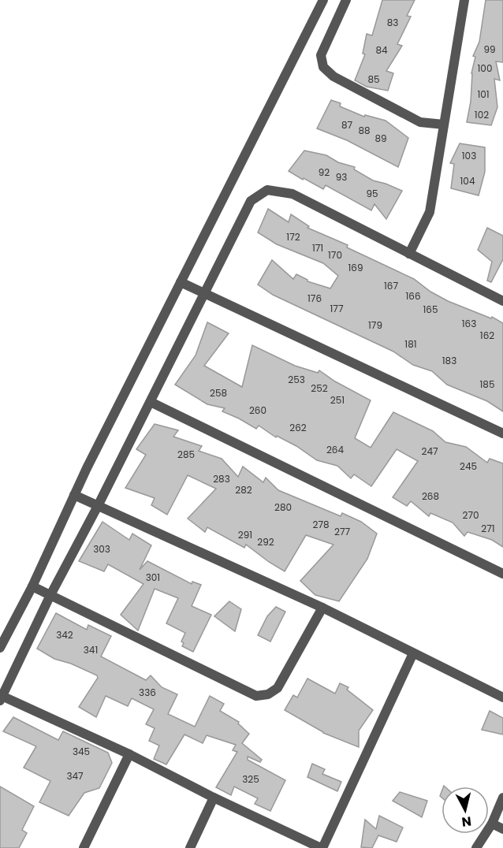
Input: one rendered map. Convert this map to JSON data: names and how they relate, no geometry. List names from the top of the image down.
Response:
{
  "house_numbers": [
    "83",
    "99",
    "84",
    "100",
    "85",
    "101",
    "102",
    "87",
    "88",
    "89",
    "103",
    "92",
    "93",
    "104",
    "95",
    "172",
    "171",
    "170",
    "169",
    "167",
    "166",
    "176",
    "177",
    "165",
    "163",
    "179",
    "162",
    "181",
    "183",
    "253",
    "185",
    "252",
    "258",
    "251",
    "260",
    "262",
    "264",
    "247",
    "285",
    "245",
    "283",
    "282",
    "268",
    "280",
    "270",
    "278",
    "271",
    "277",
    "291",
    "292",
    "303",
    "301",
    "342",
    "341",
    "336",
    "345",
    "347",
    "325"
  ],
  "north": "bottom"
}
